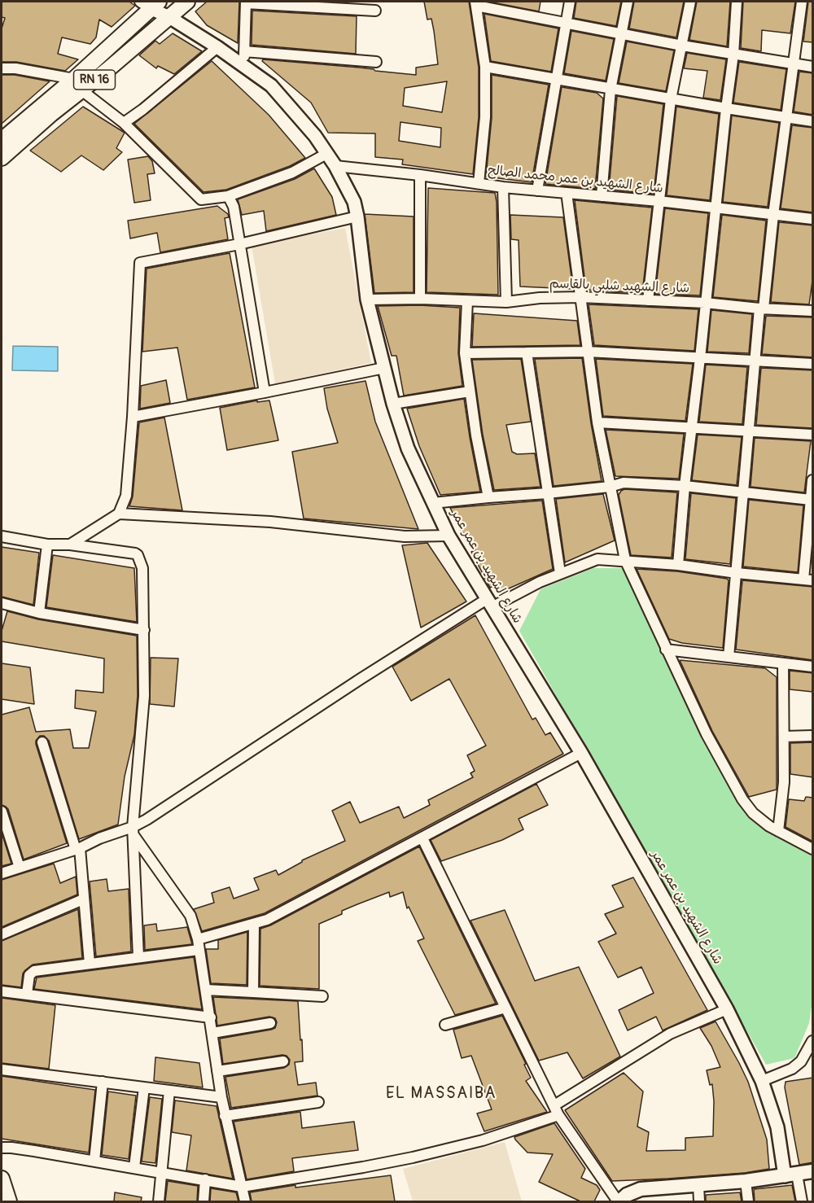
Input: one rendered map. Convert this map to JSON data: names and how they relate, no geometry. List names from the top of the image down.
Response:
{
  "streets": {
    "main road": ["RN 16"],
    "street": ["شارع الشهيد بن عمر محمد الصالح", "شارع الشهيد شلبي بالقاسم", "شارع الشهيد بن عمر عمر"]
  },
  "crossings": [
    ["RN 16", "شارع الشهيد بن عمر عمر"],
    ["شارع الشهيد بن عمر محمد الصالح", "شارع الشهيد بن عمر عمر"],
    ["شارع الشهيد شلبي بالقاسم", "شارع الشهيد بن عمر عمر"]
  ],
  "districts": ["EL MASSAIBA"]
}
